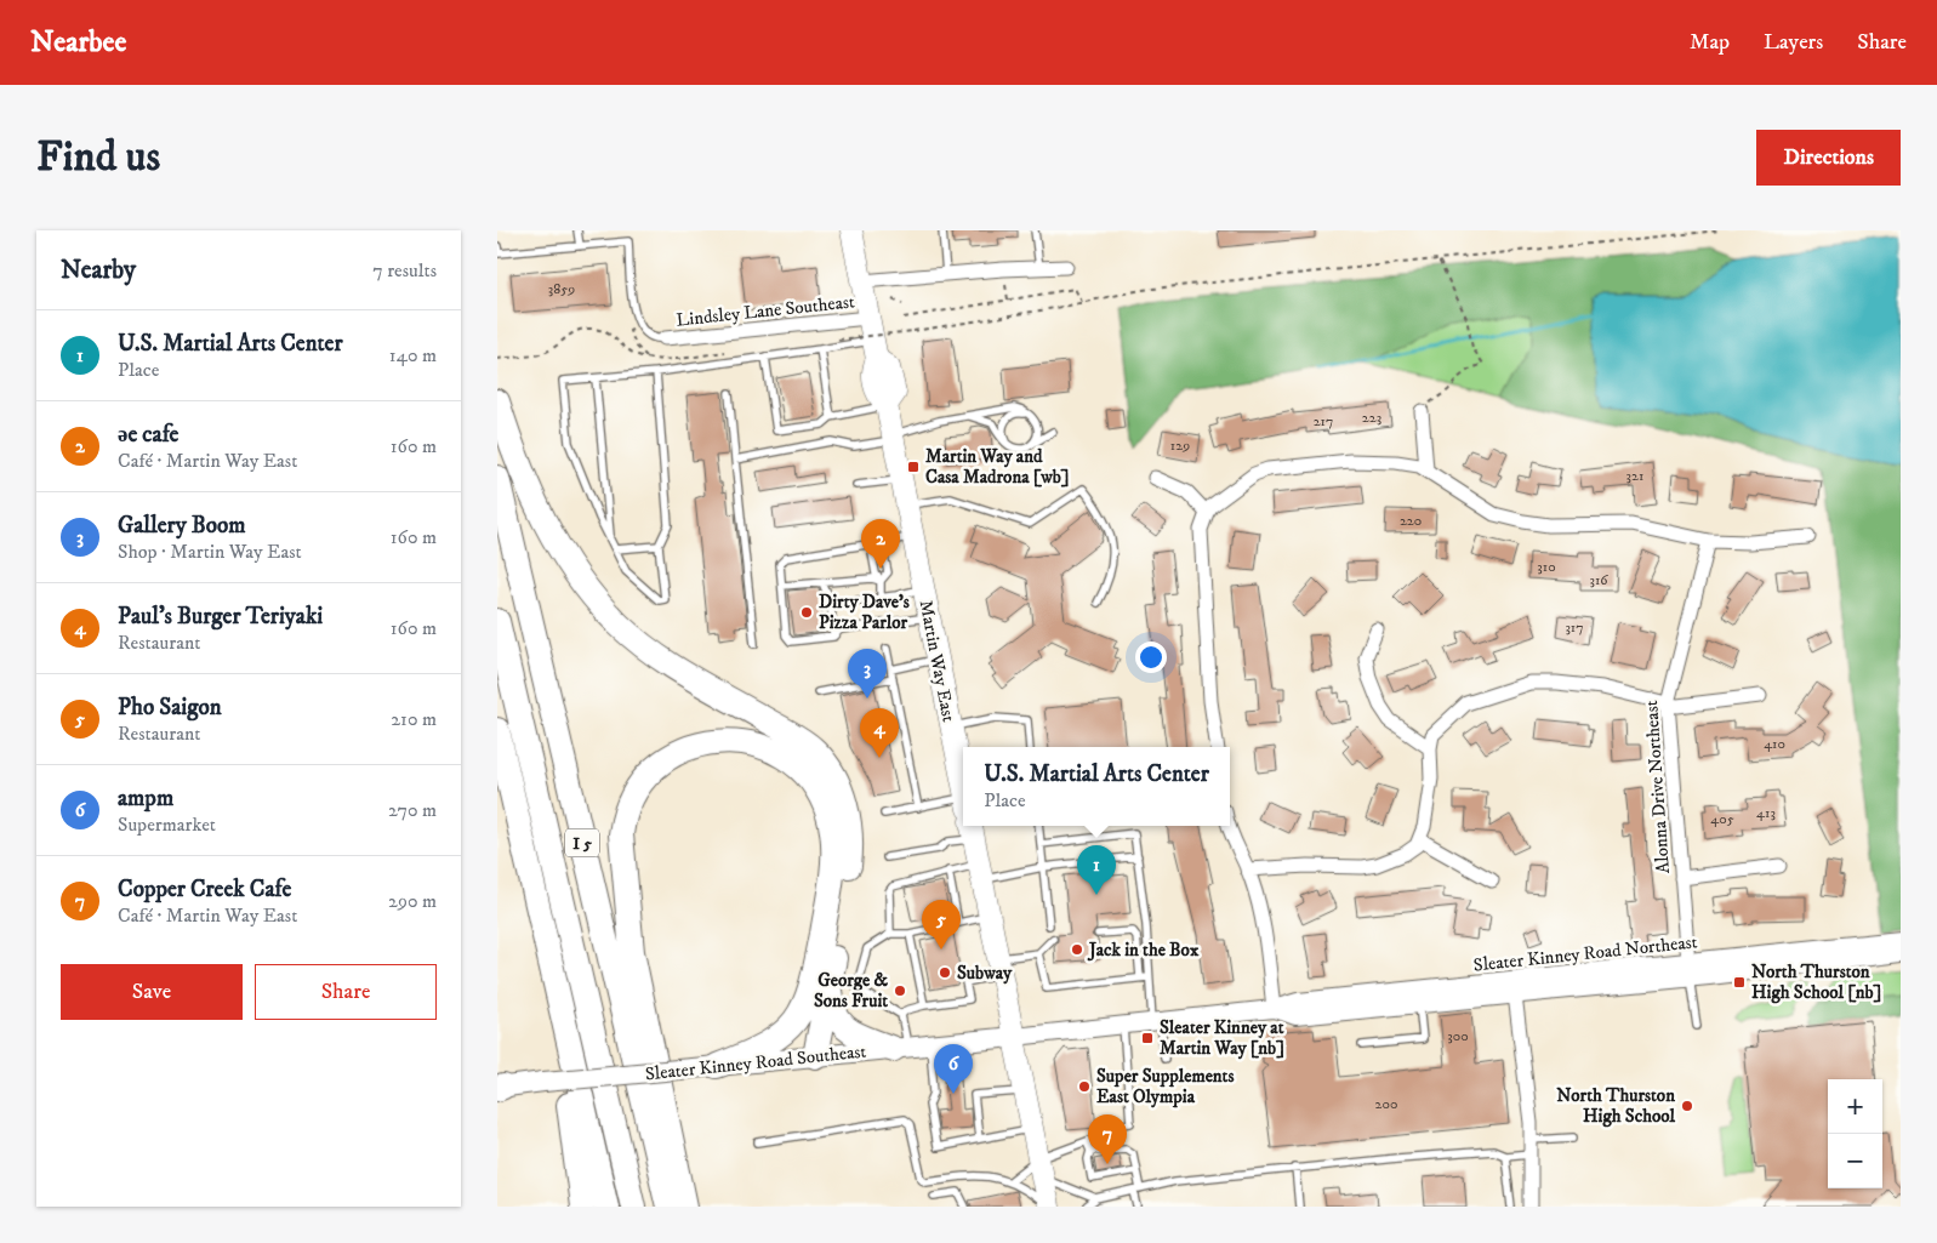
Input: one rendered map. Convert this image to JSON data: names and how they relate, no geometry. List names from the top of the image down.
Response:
{
  "streets": {
    "highway": ["I 5"],
    "main road": ["Martin Way East", "Sleater Kinney Road Southeast"],
    "street": ["Lindsley Lane Southeast", "Alonna Drive Northeast", "Sleater Kinney Road Northeast"]
  },
  "crossings": [
    ["Lindsley Lane Southeast", "Martin Way East"],
    ["Alonna Drive Northeast", "Sleater Kinney Road Northeast"],
    ["Sleater Kinney Road Northeast", "Sleater Kinney Road Southeast"]
  ],
  "places": {
    "transit": ["Martin Way and Casa Madrona [wb]", "North Thurston High School [nb]", "Sleater Kinney at Martin Way [nb]"],
    "other": [
      "Dirty Dave's Pizza Parlor",
      "Jack in the Box",
      "Subway",
      "George & Sons Fruit",
      "Super Supplements East Olympia",
      "North Thurston High School"
    ]
  },
  "house_numbers": [
    "3859",
    "223",
    "217",
    "129",
    "321",
    "220",
    "310",
    "316",
    "317",
    "410",
    "413",
    "405",
    "300",
    "200"
  ],
  "page": {
    "header": "Nearbee",
    "nav": ["Map", "Layers", "Share"],
    "buttons": [
      "Directions",
      ["Save", "Share"]
    ],
    "title": "Find us",
    "heading": ["Nearby", "7 results"],
    "list": [
      {
        "mark": "1",
        "name": "U.S. Martial Arts Center",
        "note": "Place",
        "value": "140 m"
      },
      {
        "mark": "2",
        "name": "əe cafe",
        "note": "Café · Martin Way East",
        "value": "160 m"
      },
      {
        "mark": "3",
        "name": "Gallery Boom",
        "note": "Shop · Martin Way East",
        "value": "160 m"
      },
      {
        "mark": "4",
        "name": "Paul's Burger Teriyaki",
        "note": "Restaurant",
        "value": "160 m"
      },
      {
        "mark": "5",
        "name": "Pho Saigon",
        "note": "Restaurant",
        "value": "210 m"
      },
      {
        "mark": "6",
        "name": "ampm",
        "note": "Supermarket",
        "value": "270 m"
      },
      {
        "mark": "7",
        "name": "Copper Creek Cafe",
        "note": "Café · Martin Way East",
        "value": "290 m"
      }
    ],
    "pins": [
      "2",
      "3",
      "4",
      "1",
      "5",
      "6",
      "7"
    ],
    "popup": ["U.S. Martial Arts Center", "Place"],
    "map_buttons": ["+", "−"]
  }
}
